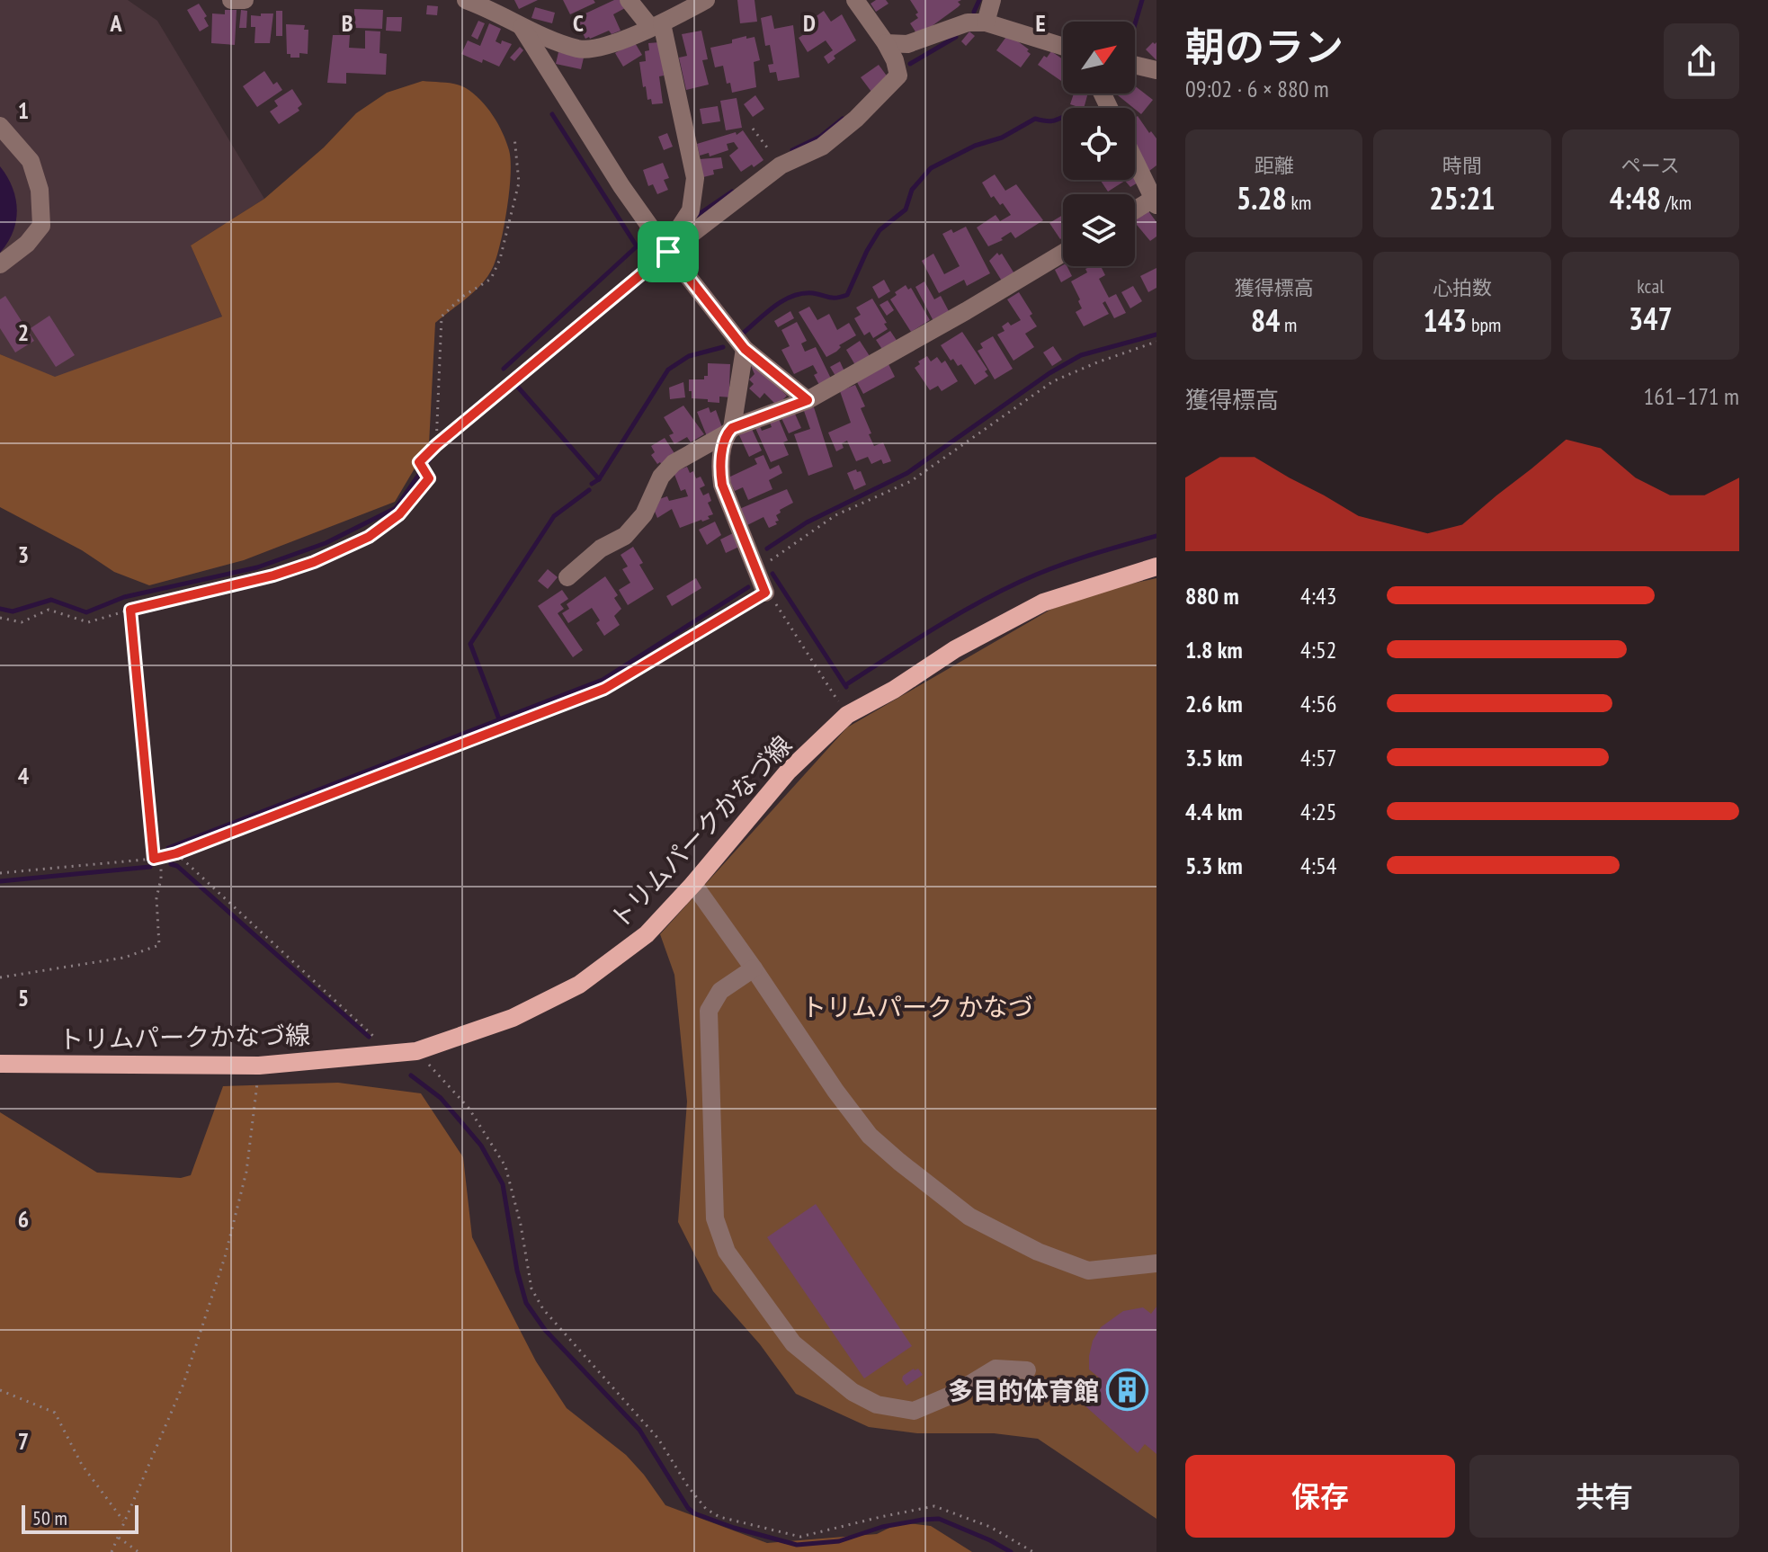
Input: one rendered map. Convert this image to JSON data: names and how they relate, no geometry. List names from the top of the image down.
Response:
{
  "streets": {
    "main road": ["トリムパークかなづ線"]
  },
  "parks": ["トリムパーク かなづ"],
  "places": {
    "building": ["多目的体育館"]
  },
  "scale_bar": "50 m",
  "north": "top right",
  "page": {
    "heading": ["朝のラン", "09:02 · 6 × 880 m"],
    "stats": [
      ["距離", "5.28 km"],
      ["時間", "25:21"],
      ["ペース", "4:48 /km"],
      ["獲得標高", "84 m"],
      ["心拍数", "143 bpm"],
      ["kcal", "347"]
    ],
    "chart": ["獲得標高", "161–171 m"],
    "list": [
      {
        "name": "880 m",
        "note": "4:43"
      },
      {
        "name": "1.8 km",
        "note": "4:52"
      },
      {
        "name": "2.6 km",
        "note": "4:56"
      },
      {
        "name": "3.5 km",
        "note": "4:57"
      },
      {
        "name": "4.4 km",
        "note": "4:25"
      },
      {
        "name": "5.3 km",
        "note": "4:54"
      }
    ],
    "buttons": ["保存", "共有"],
    "scale": "50 m"
  },
  "grid": {
    "columns": [
      "A",
      "B",
      "C",
      "D",
      "E"
    ],
    "rows": [
      "1",
      "2",
      "3",
      "4",
      "5",
      "6",
      "7"
    ]
  }
}
